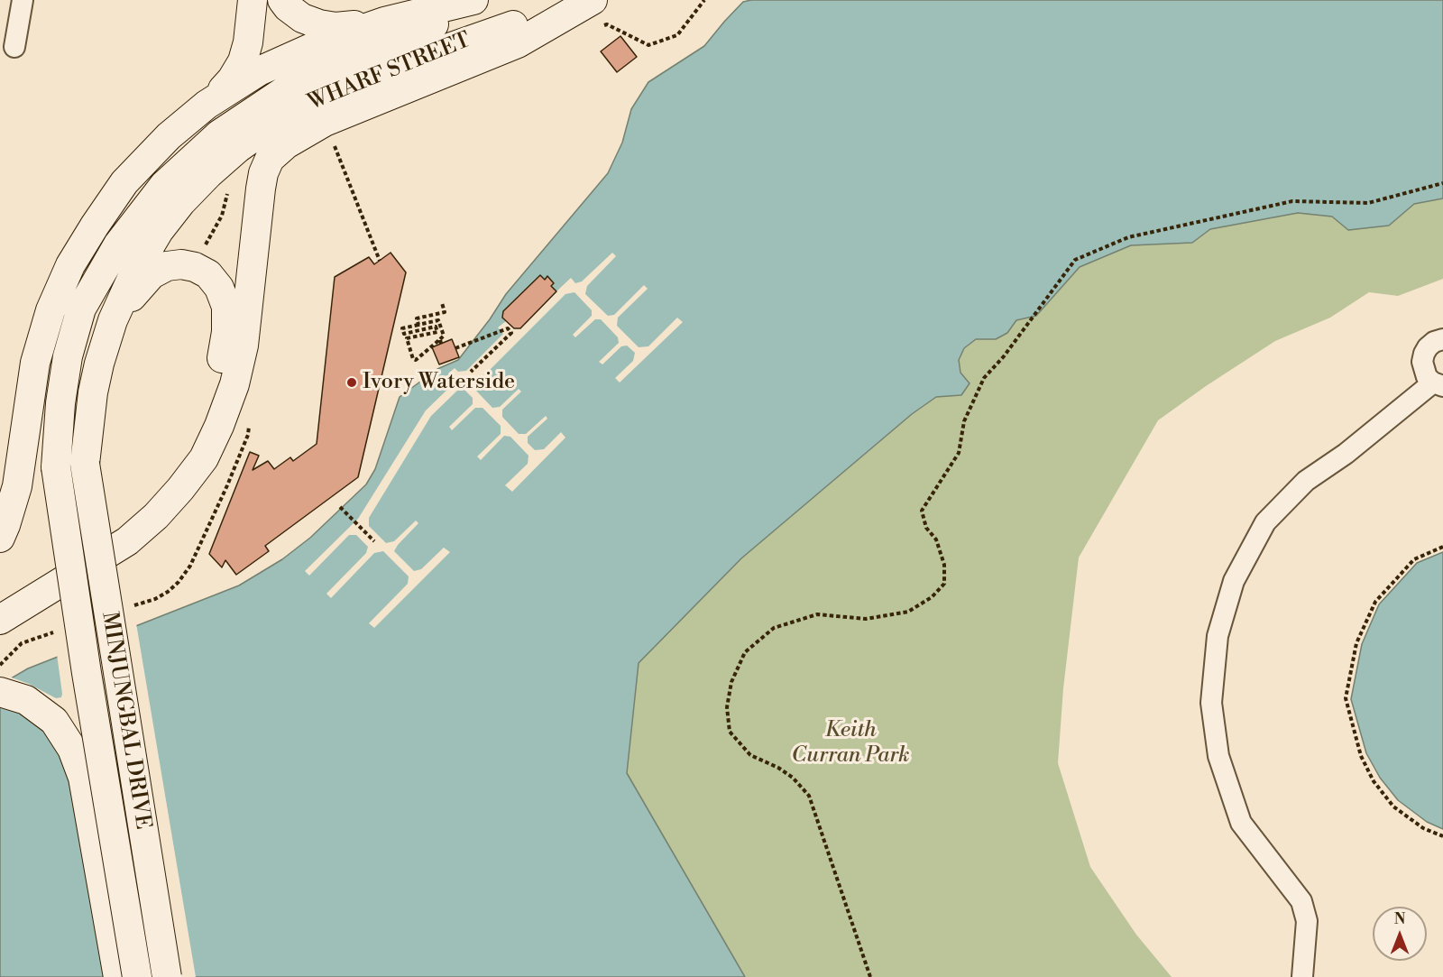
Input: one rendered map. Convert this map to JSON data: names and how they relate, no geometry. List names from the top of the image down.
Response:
{
  "streets": {
    "main road": ["WHARF STREET", "MINJUNGBAL DRIVE"]
  },
  "crossings": [
    ["WHARF STREET", "MINJUNGBAL DRIVE"]
  ],
  "parks": ["Keith Curran Park"],
  "places": ["Ivory Waterside"],
  "north": "top"
}
